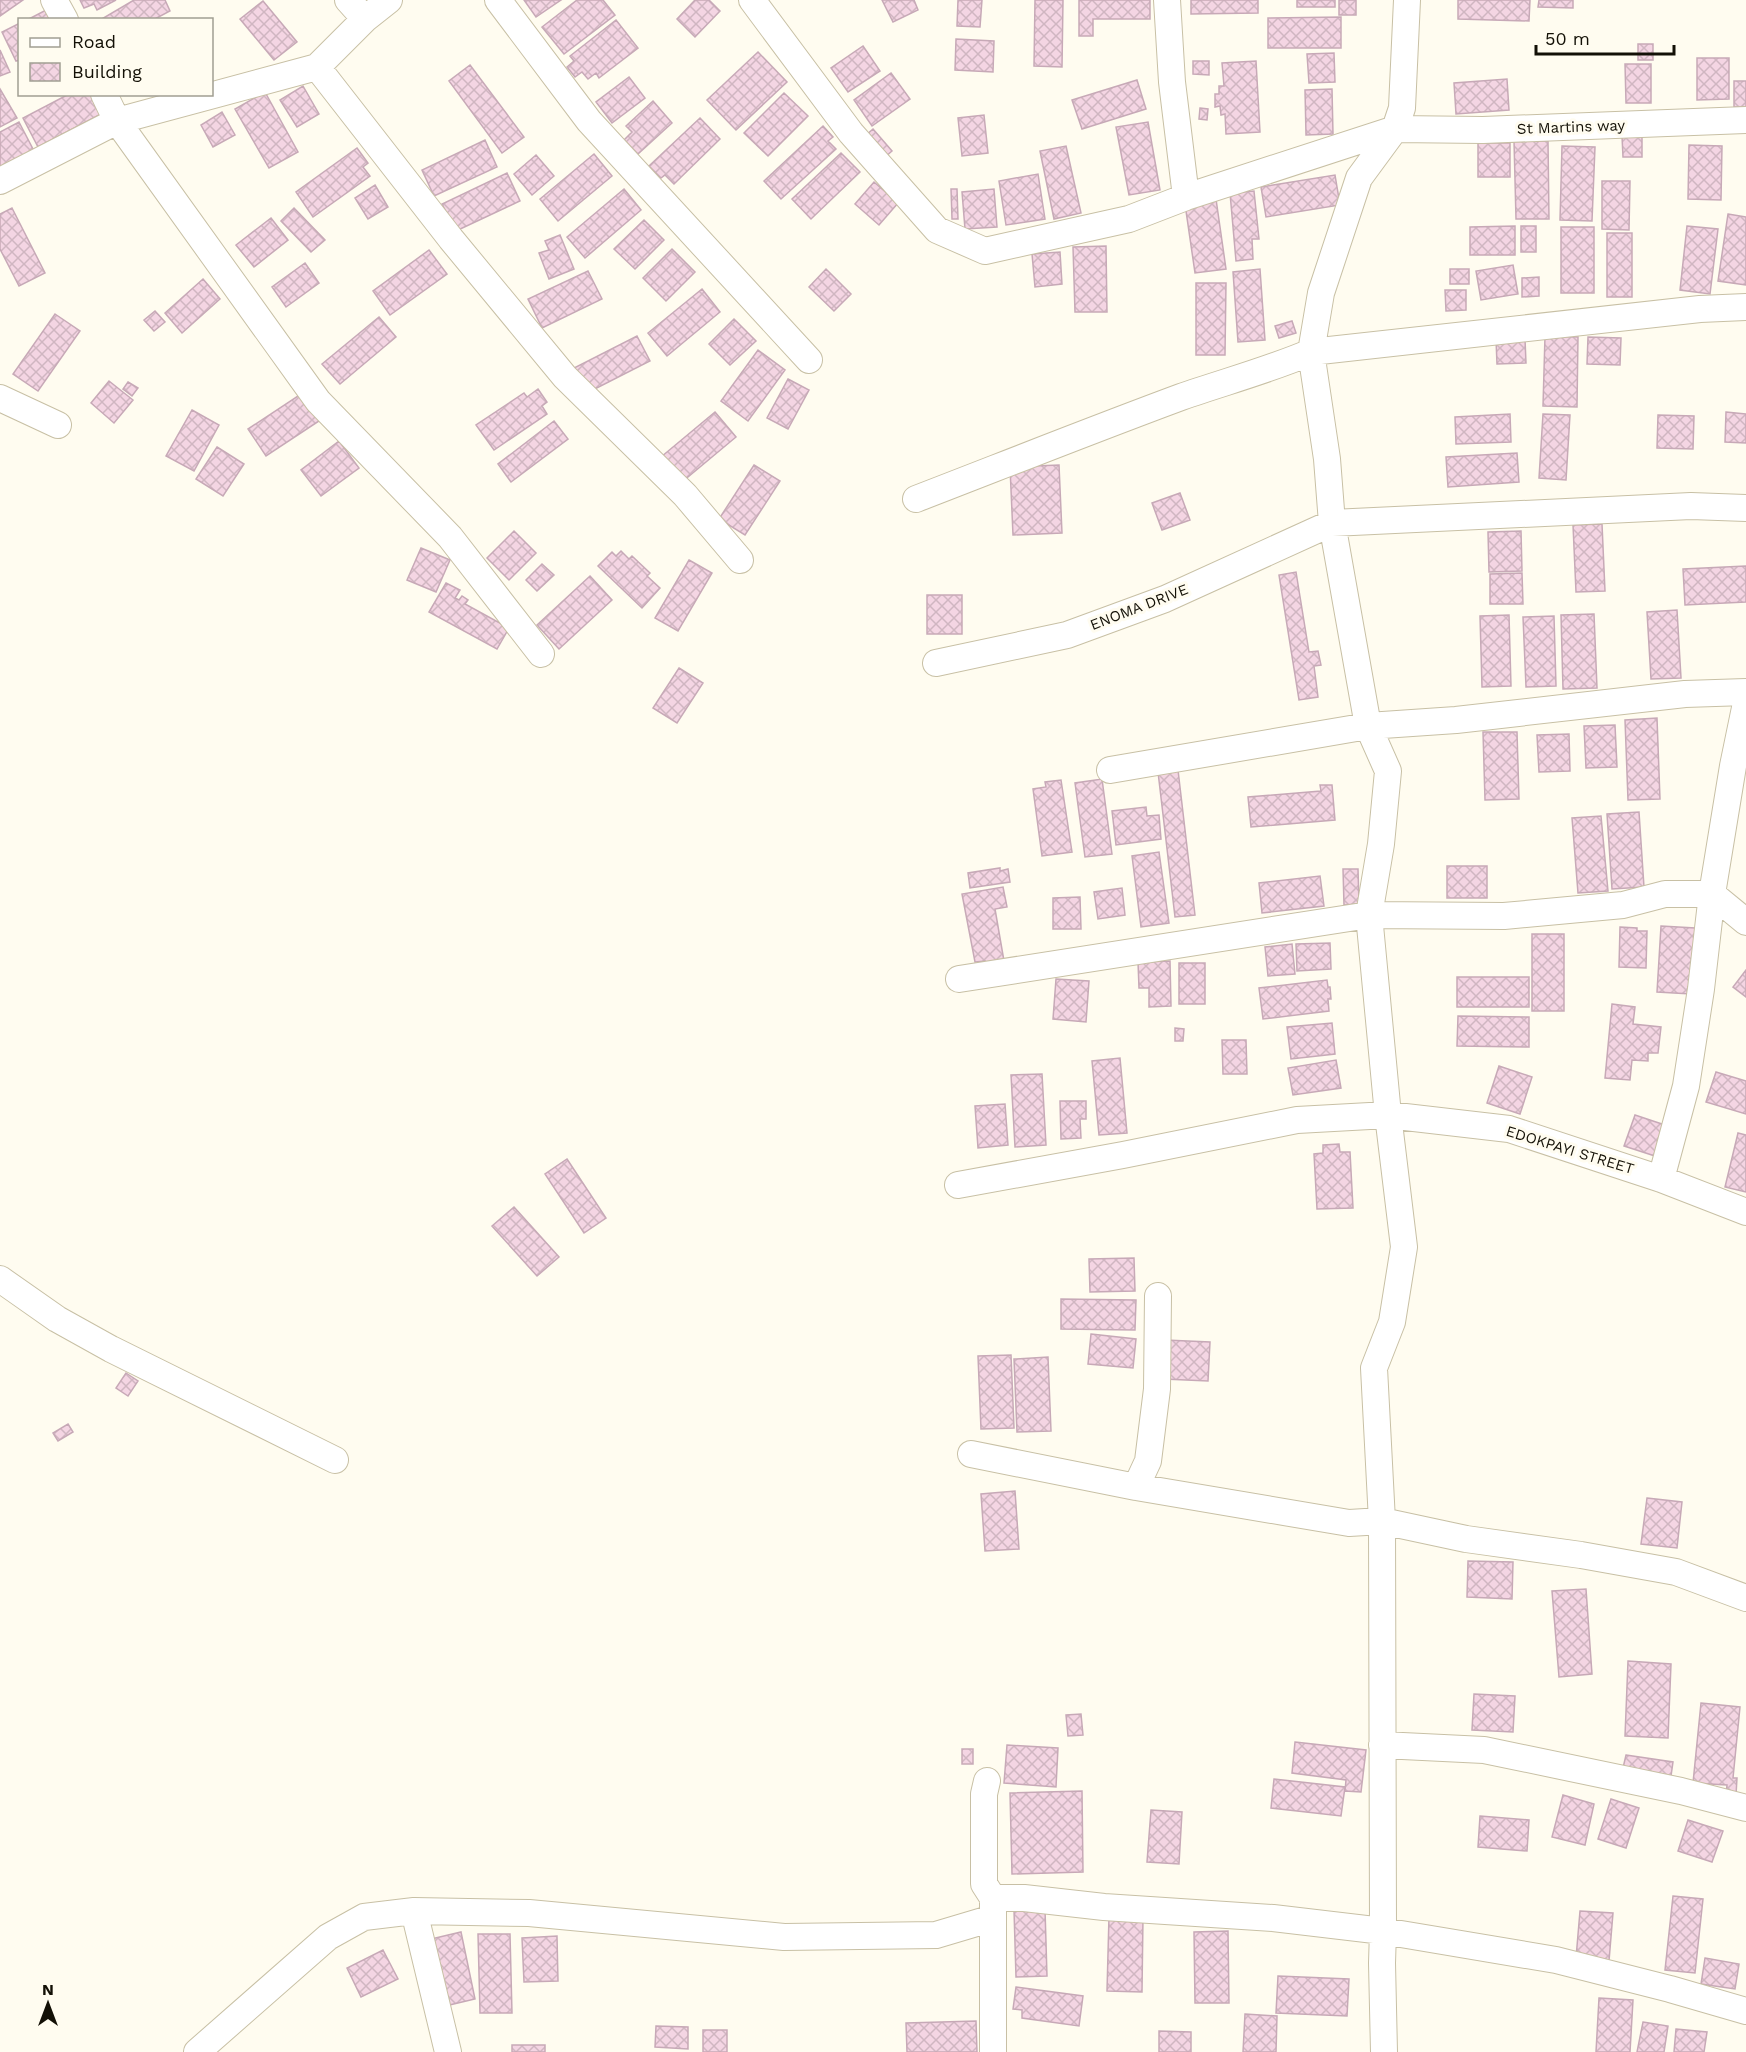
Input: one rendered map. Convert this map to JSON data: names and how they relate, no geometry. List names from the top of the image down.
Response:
{
  "streets": {
    "street": ["St Martins way", "ENOMA DRIVE", "EDOKPAYI STREET"]
  },
  "legend": ["Road", "Building"],
  "scale_bar": "50 m",
  "north": "top"
}
